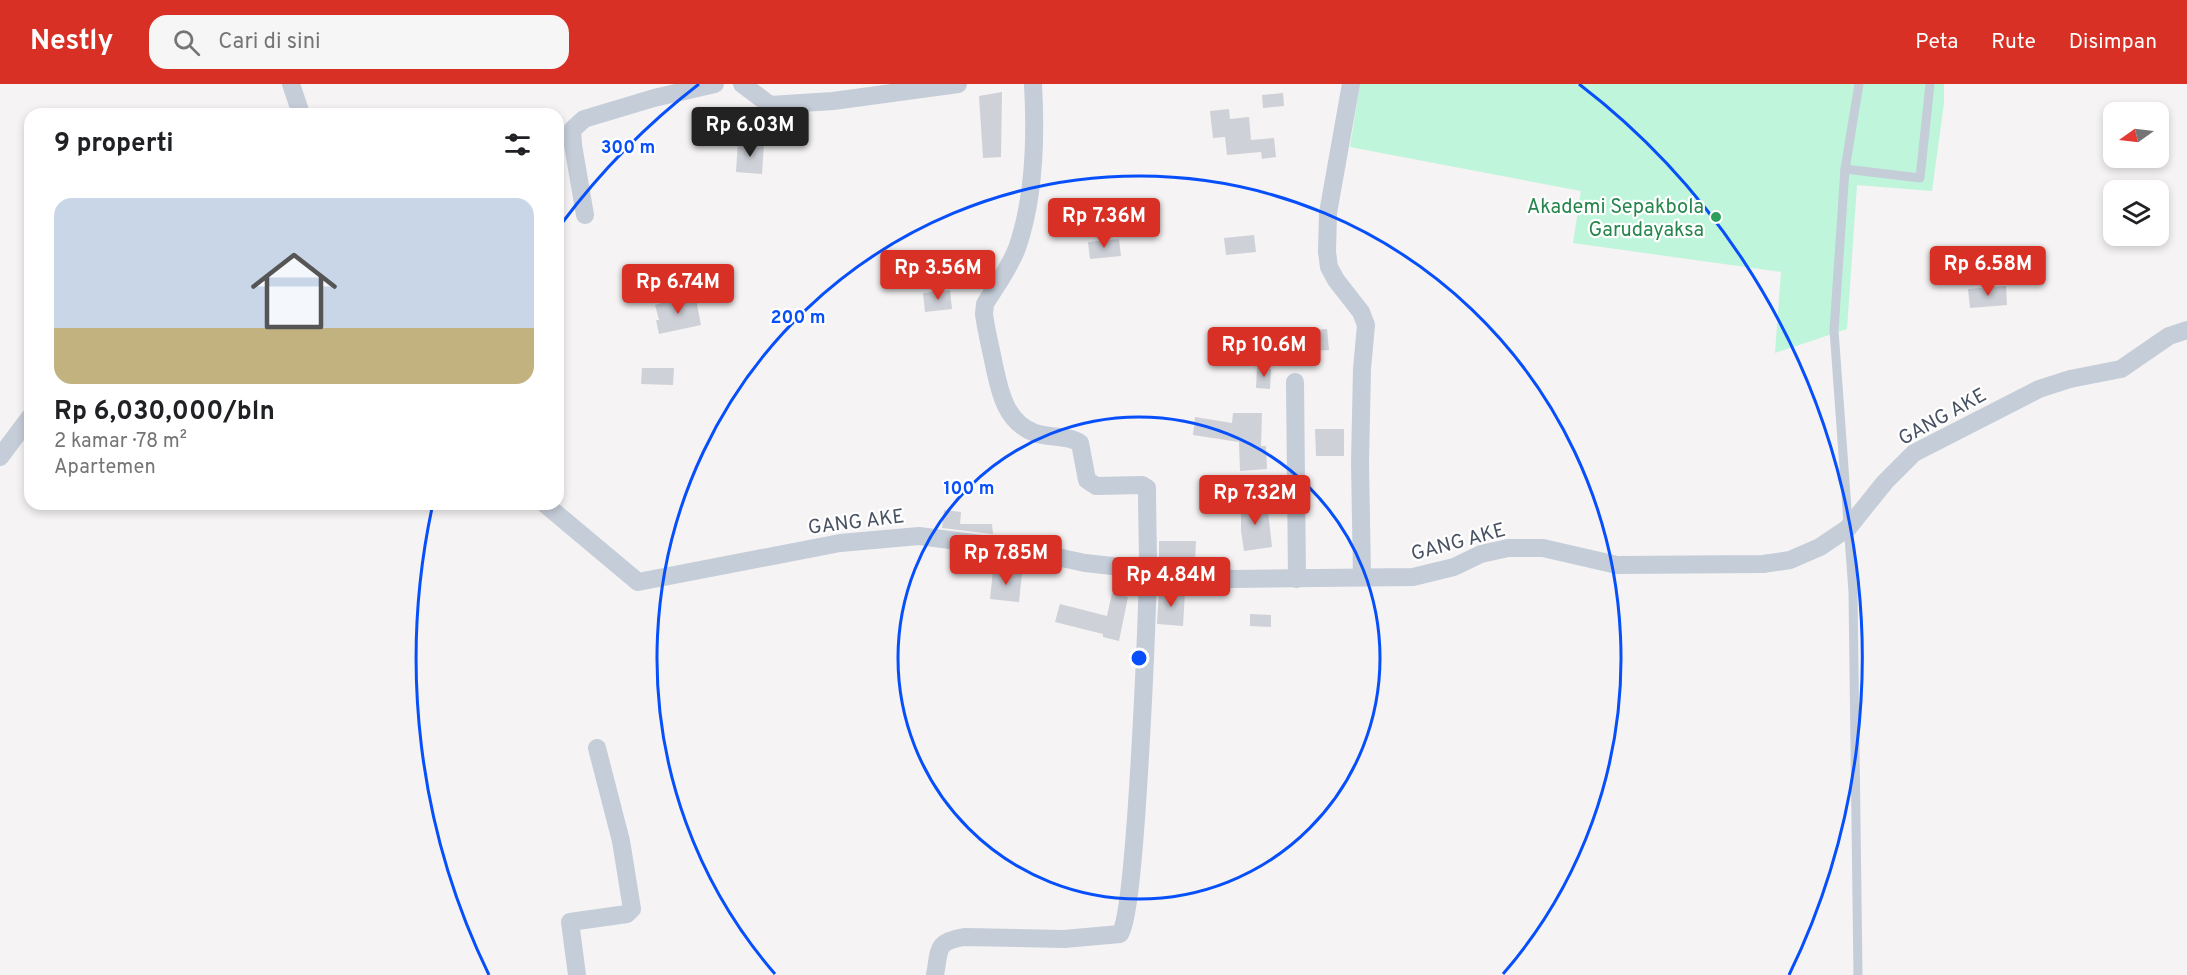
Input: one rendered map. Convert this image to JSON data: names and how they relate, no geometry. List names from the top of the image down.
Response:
{
  "streets": {
    "street": ["GANG AKE"]
  },
  "places": ["Akademi Sepakbola Garudayaksa"],
  "north": "left",
  "page": {
    "header": "Nestly",
    "search": "Cari di sini",
    "nav": ["Peta", "Rute", "Disimpan"],
    "price": [
      "Rp 6.03M",
      "Rp 7.36M",
      "Rp 6.58M",
      "Rp 3.56M",
      "Rp 6.74M",
      "Rp 10.6M",
      "Rp 7.32M",
      "Rp 7.85M",
      "Rp 4.84M"
    ],
    "heading": "9 properti",
    "list": [
      {
        "name": "Rp 6,030,000/bln",
        "note": "2 kamar · 78 m² · Apartemen"
      }
    ]
  },
  "rings": ["300 m", "200 m", "100 m"]
}
